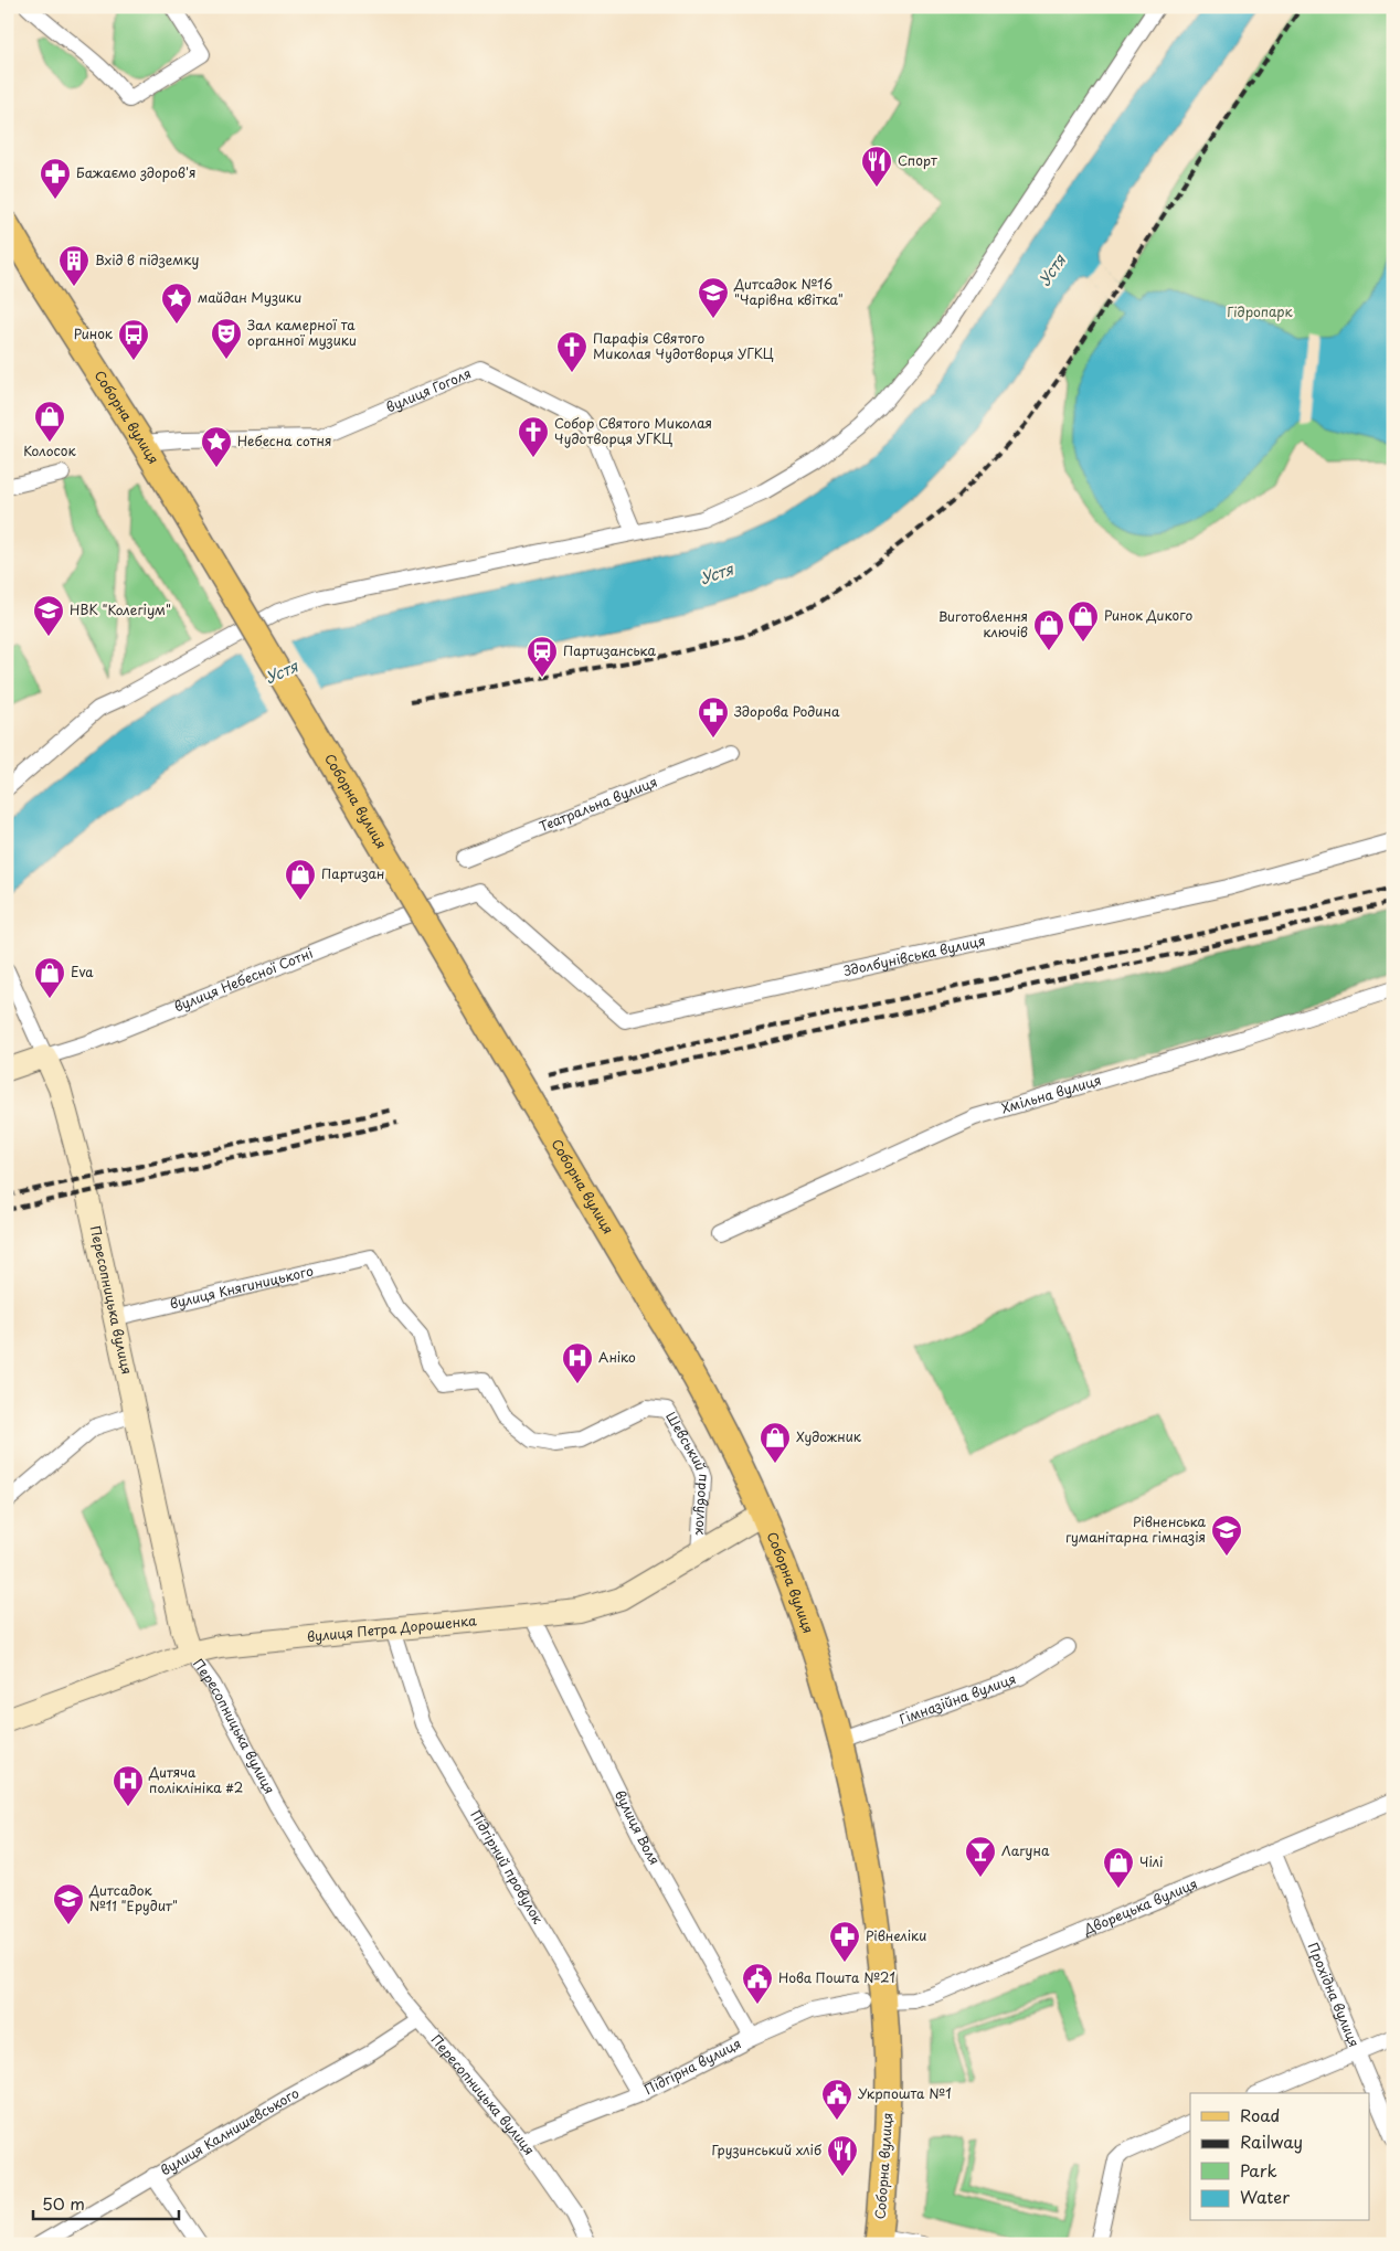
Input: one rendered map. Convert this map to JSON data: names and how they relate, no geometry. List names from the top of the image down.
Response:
{
  "streets": {
    "main road": ["Соборна вулиця"],
    "street": [
      "вулиця Гоголя",
      "Театральна вулиця",
      "Здолбунівська вулиця",
      "вулиця Небесної Сотні",
      "Хмільна вулиця",
      "вулиця Княгиницького",
      "Пересопницька вулиця",
      "Шевський провулок",
      "вулиця Петра Дорошенка",
      "Гімназійна вулиця",
      "вулиця Воля",
      "Підгірний провулок",
      "Дворецька вулиця",
      "Прохідна вулиця",
      "Підгірна вулиця",
      "вулиця Калнишевського"
    ]
  },
  "crossings": [
    ["вулиця Гоголя", "Соборна вулиця"],
    ["Соборна вулиця", "вулиця Петра Дорошенка"],
    ["Соборна вулиця", "Гімназійна вулиця"],
    ["Соборна вулиця", "Дворецька вулиця"],
    ["Соборна вулиця", "Підгірна вулиця"],
    ["Здолбунівська вулиця", "вулиця Небесної Сотні"],
    ["вулиця Небесної Сотні", "Пересопницька вулиця"],
    ["вулиця Княгиницького", "Пересопницька вулиця"],
    ["вулиця Княгиницького", "Шевський провулок"],
    ["Пересопницька вулиця", "вулиця Петра Дорошенка"],
    ["Пересопницька вулиця", "Підгірна вулиця"],
    ["Пересопницька вулиця", "вулиця Калнишевського"],
    ["Шевський провулок", "вулиця Петра Дорошенка"],
    ["вулиця Петра Дорошенка", "вулиця Воля"],
    ["вулиця Петра Дорошенка", "Підгірний провулок"],
    ["вулиця Воля", "Підгірна вулиця"],
    ["Підгірний провулок", "Підгірна вулиця"],
    ["Дворецька вулиця", "Прохідна вулиця"],
    ["Дворецька вулиця", "Підгірна вулиця"]
  ],
  "water": ["Устя"],
  "parks": ["Гідропарк"],
  "places": {
    "restaurant": ["Спорт", "Грузинський хліб"],
    "pharmacy": ["Бажаємо здоров'я", "Здорова Родина", "Рівнеліки"],
    "building": ["Вхід в підземку"],
    "school or university": [
      "Дитсадок №16 \"Чарівна квітка\"",
      "НВК \"Колегіум\"",
      "Рівненська гуманітарна гімназія",
      "Дитсадок №11 \"Ерудит\""
    ],
    "place": ["майдан Музики", "Небесна сотня"],
    "theatre": ["Зал камерної та органної музики"],
    "bus stop": ["Ринок"],
    "church": ["Парафія Святого Миколая Чудотворця УГКЦ", "Собор Святого Миколая Чудотворця УГКЦ"],
    "shop": [
      "Колосок",
      "Ринок Дикого",
      "Виготовлення ключів",
      "Партизан",
      "Eva",
      "Художник",
      "Чілі"
    ],
    "station": ["Партизанська"],
    "hospital": ["Аніко", "Дитяча поліклініка #2"],
    "bar": ["Лагуна"],
    "public building": ["Нова Пошта №21", "Укрпошта №1"]
  },
  "legend": [
    "Road",
    "Railway",
    "Park",
    "Water"
  ],
  "scale_bar": "50 m"
}
